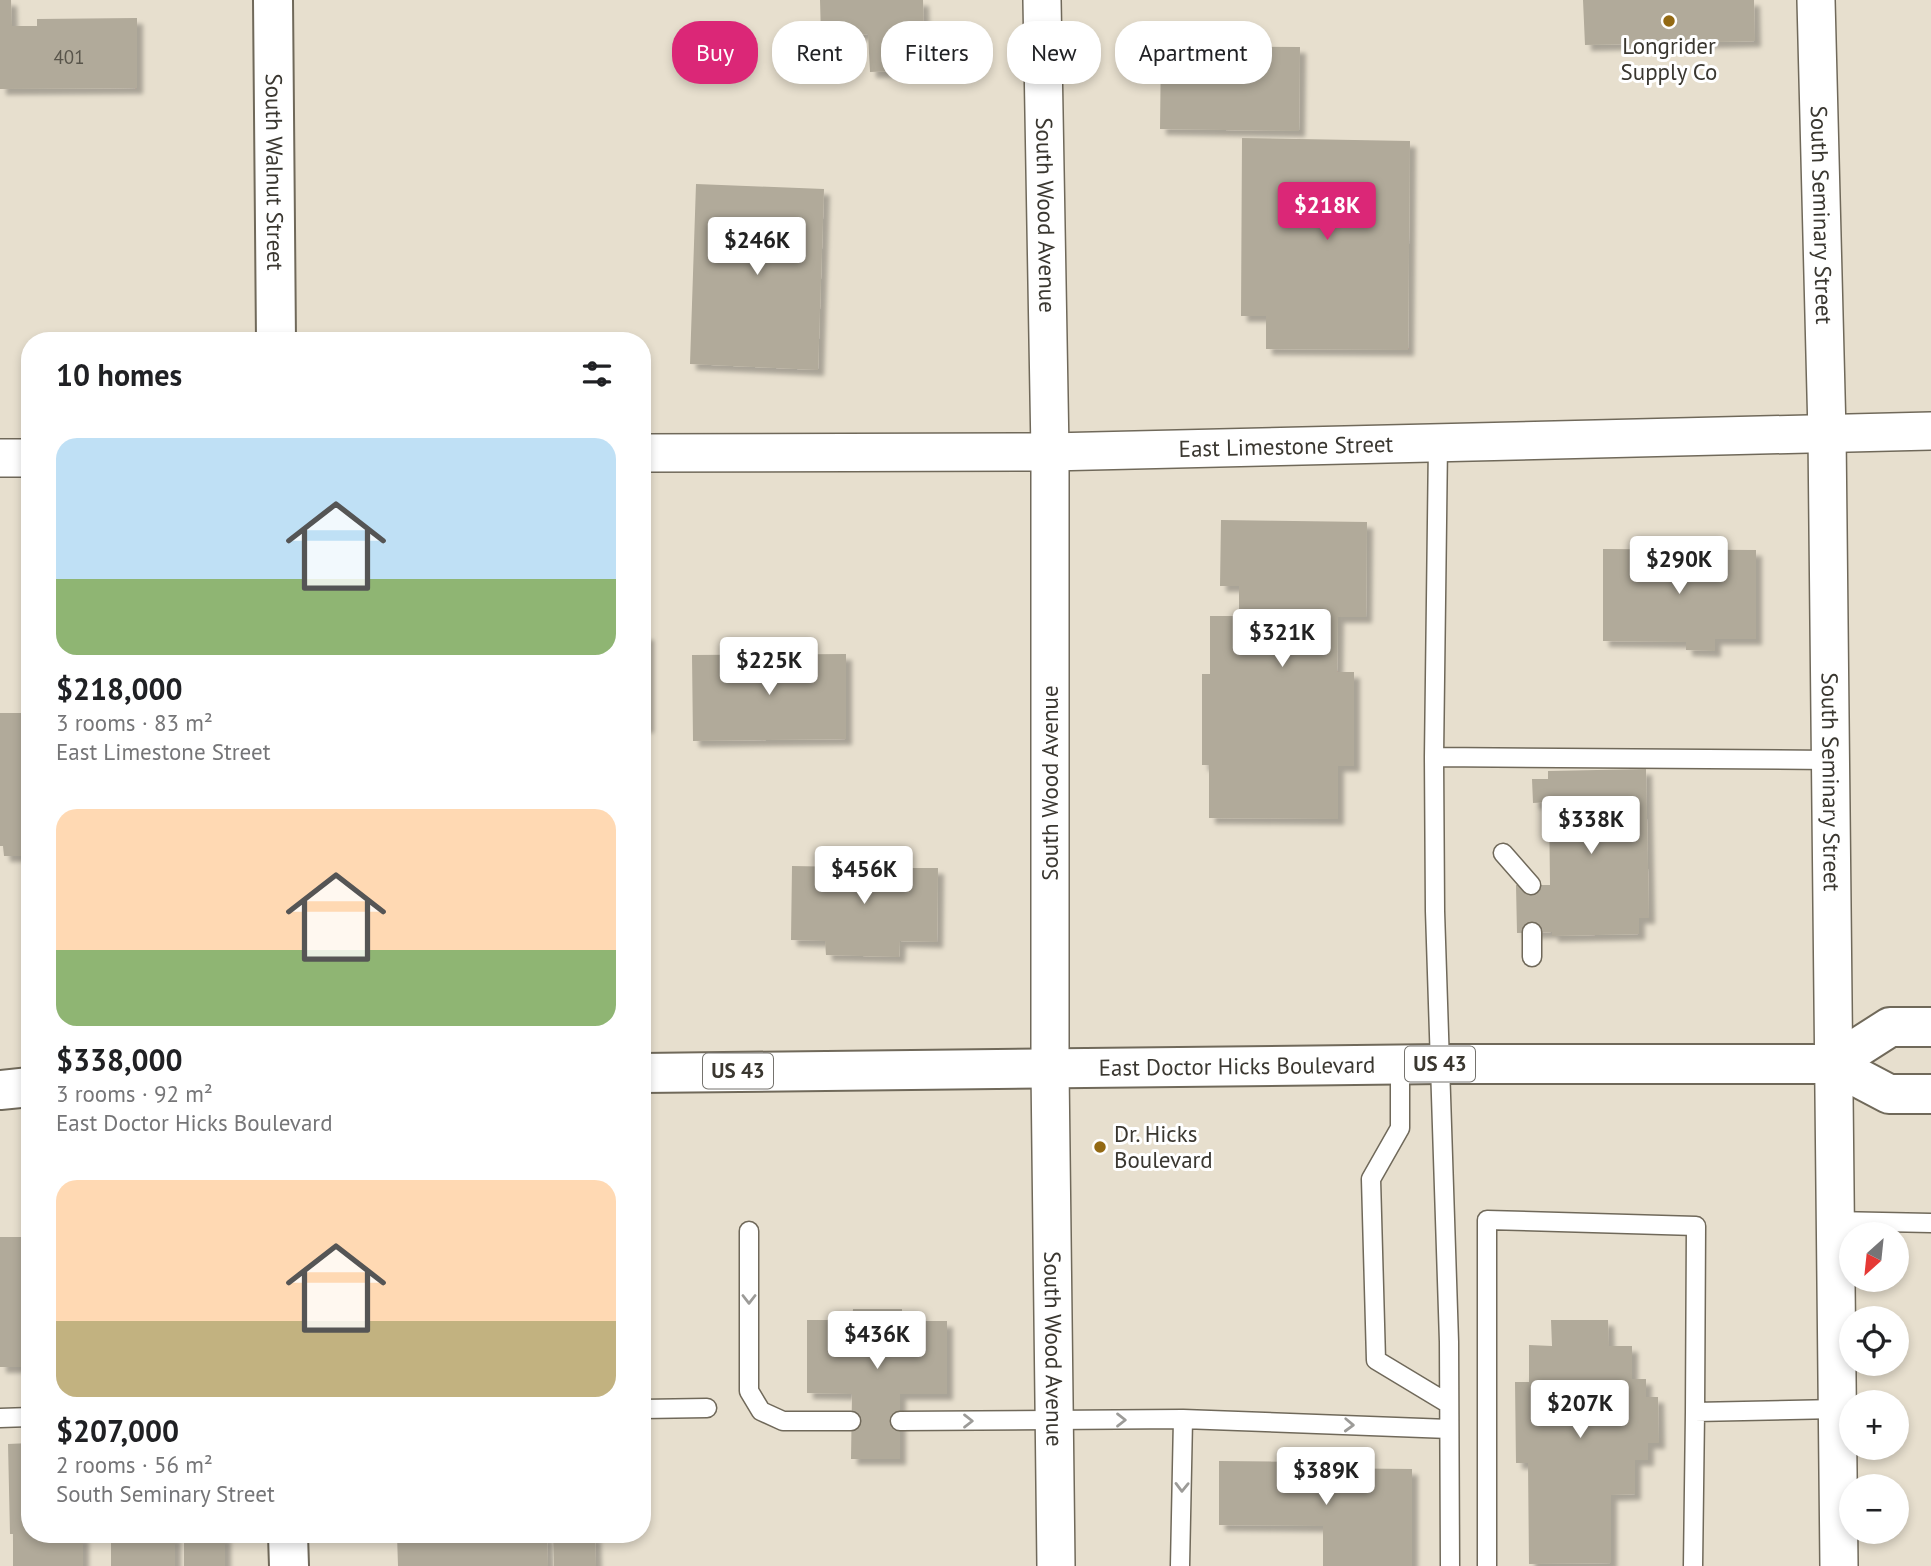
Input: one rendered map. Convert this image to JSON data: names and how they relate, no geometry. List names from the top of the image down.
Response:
{
  "streets": {
    "main road": ["South Walnut Street", "US 43", "East Doctor Hicks Boulevard"],
    "street": ["South Wood Avenue", "South Seminary Street", "East Limestone Street"]
  },
  "crossings": [
    ["South Wood Avenue", "East Limestone Street"],
    ["South Wood Avenue", "East Doctor Hicks Boulevard"],
    ["South Seminary Street", "East Limestone Street"],
    ["South Seminary Street", "East Doctor Hicks Boulevard"]
  ],
  "places": ["Longrider Supply Co", "Dr. Hicks Boulevard"],
  "house_numbers": ["401"],
  "north": "bottom left",
  "page": {
    "chip": [
      "Buy",
      "Rent",
      "Filters",
      "New",
      "Apartment"
    ],
    "price": [
      "$218K",
      "$246K",
      "$290K",
      "$321K",
      "$225K",
      "$338K",
      "$456K",
      "$436K",
      "$207K",
      "$389K"
    ],
    "heading": "10 homes",
    "list": [
      {
        "name": "$218,000",
        "note": "3 rooms · 83 m² · East Limestone Street"
      },
      {
        "name": "$338,000",
        "note": "3 rooms · 92 m² · East Doctor Hicks Boulevard"
      },
      {
        "name": "$207,000",
        "note": "2 rooms · 56 m² · South Seminary Street"
      }
    ],
    "map_buttons": ["+", "−"]
  }
}
